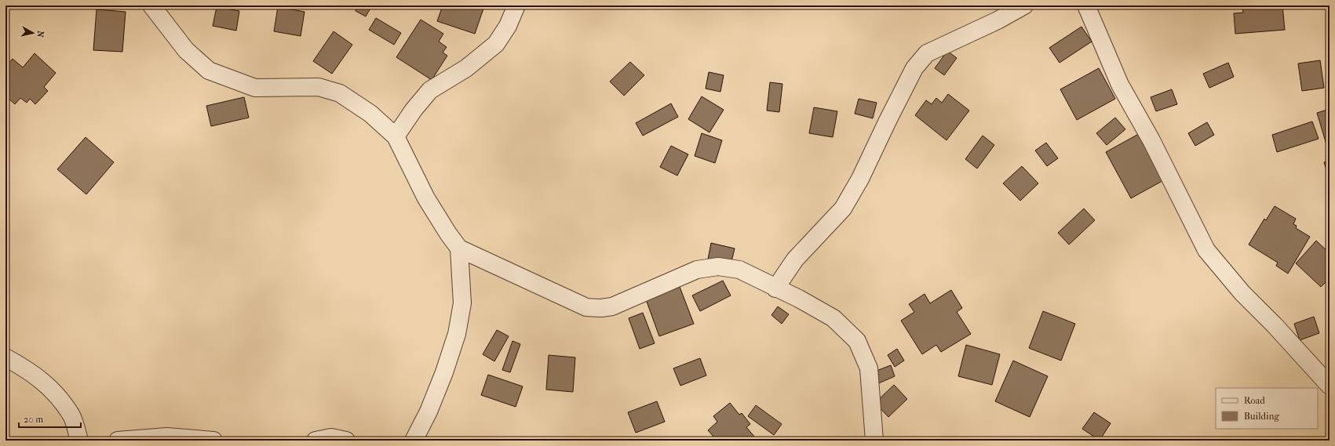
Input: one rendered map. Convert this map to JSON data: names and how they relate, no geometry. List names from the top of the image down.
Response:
{
  "legend": ["Road", "Building"],
  "scale_bar": "20 m",
  "north": "right"
}
